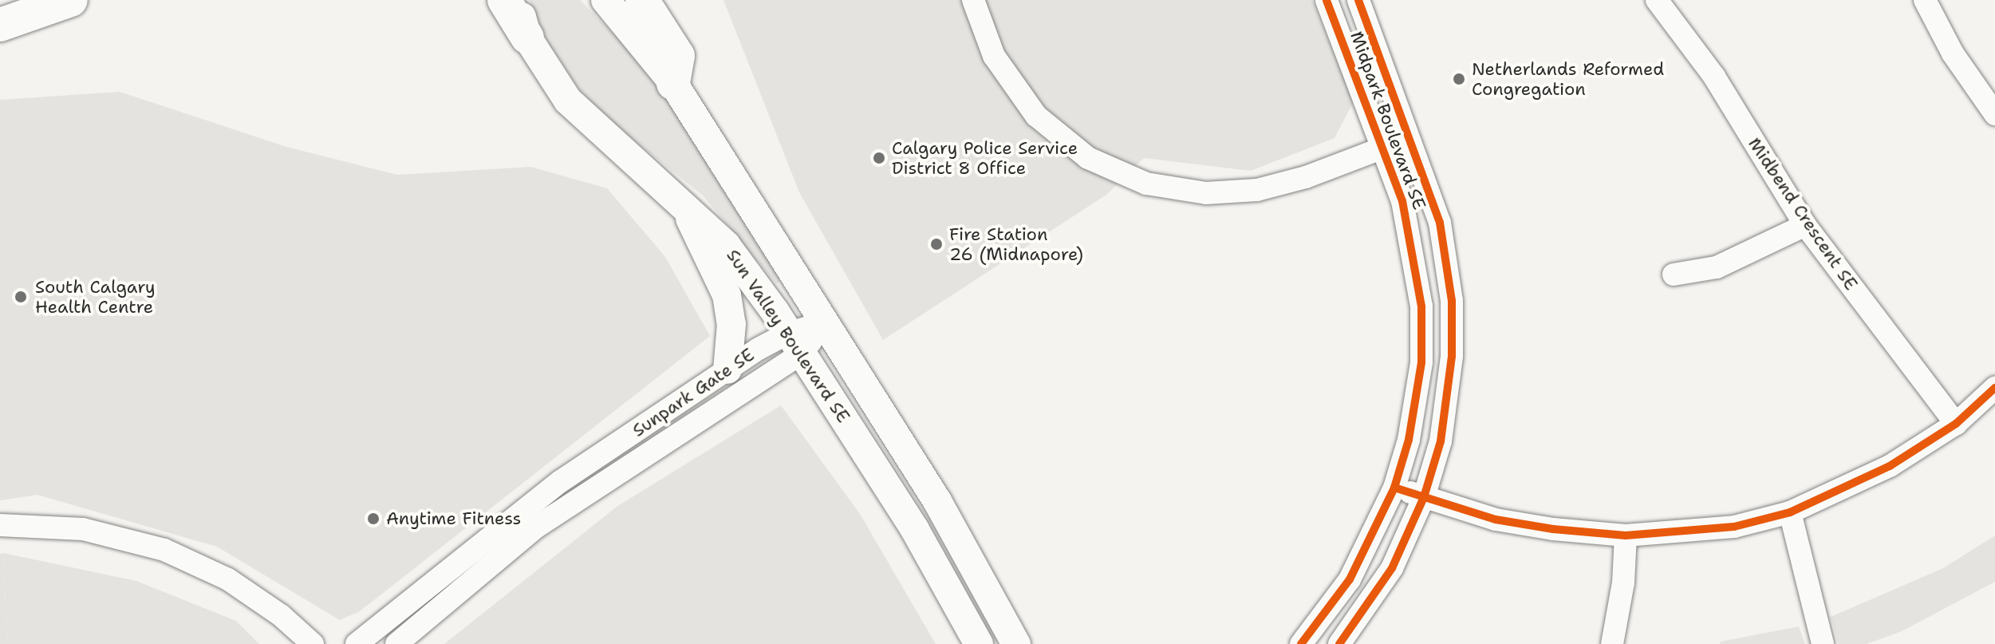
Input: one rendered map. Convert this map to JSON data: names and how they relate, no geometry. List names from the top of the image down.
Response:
{
  "streets": {
    "main road": ["Sun Valley Boulevard SE"],
    "street": ["Midpark Boulevard SE", "Midbend Crescent SE", "Sunpark Gate SE"]
  },
  "crossings": [
    ["Sun Valley Boulevard SE", "Sunpark Gate SE"]
  ],
  "places": [
    "Netherlands Reformed Congregation",
    "Calgary Police Service District 8 Office",
    "Fire Station 26 (Midnapore)",
    "South Calgary Health Centre",
    "Anytime Fitness"
  ]
}
